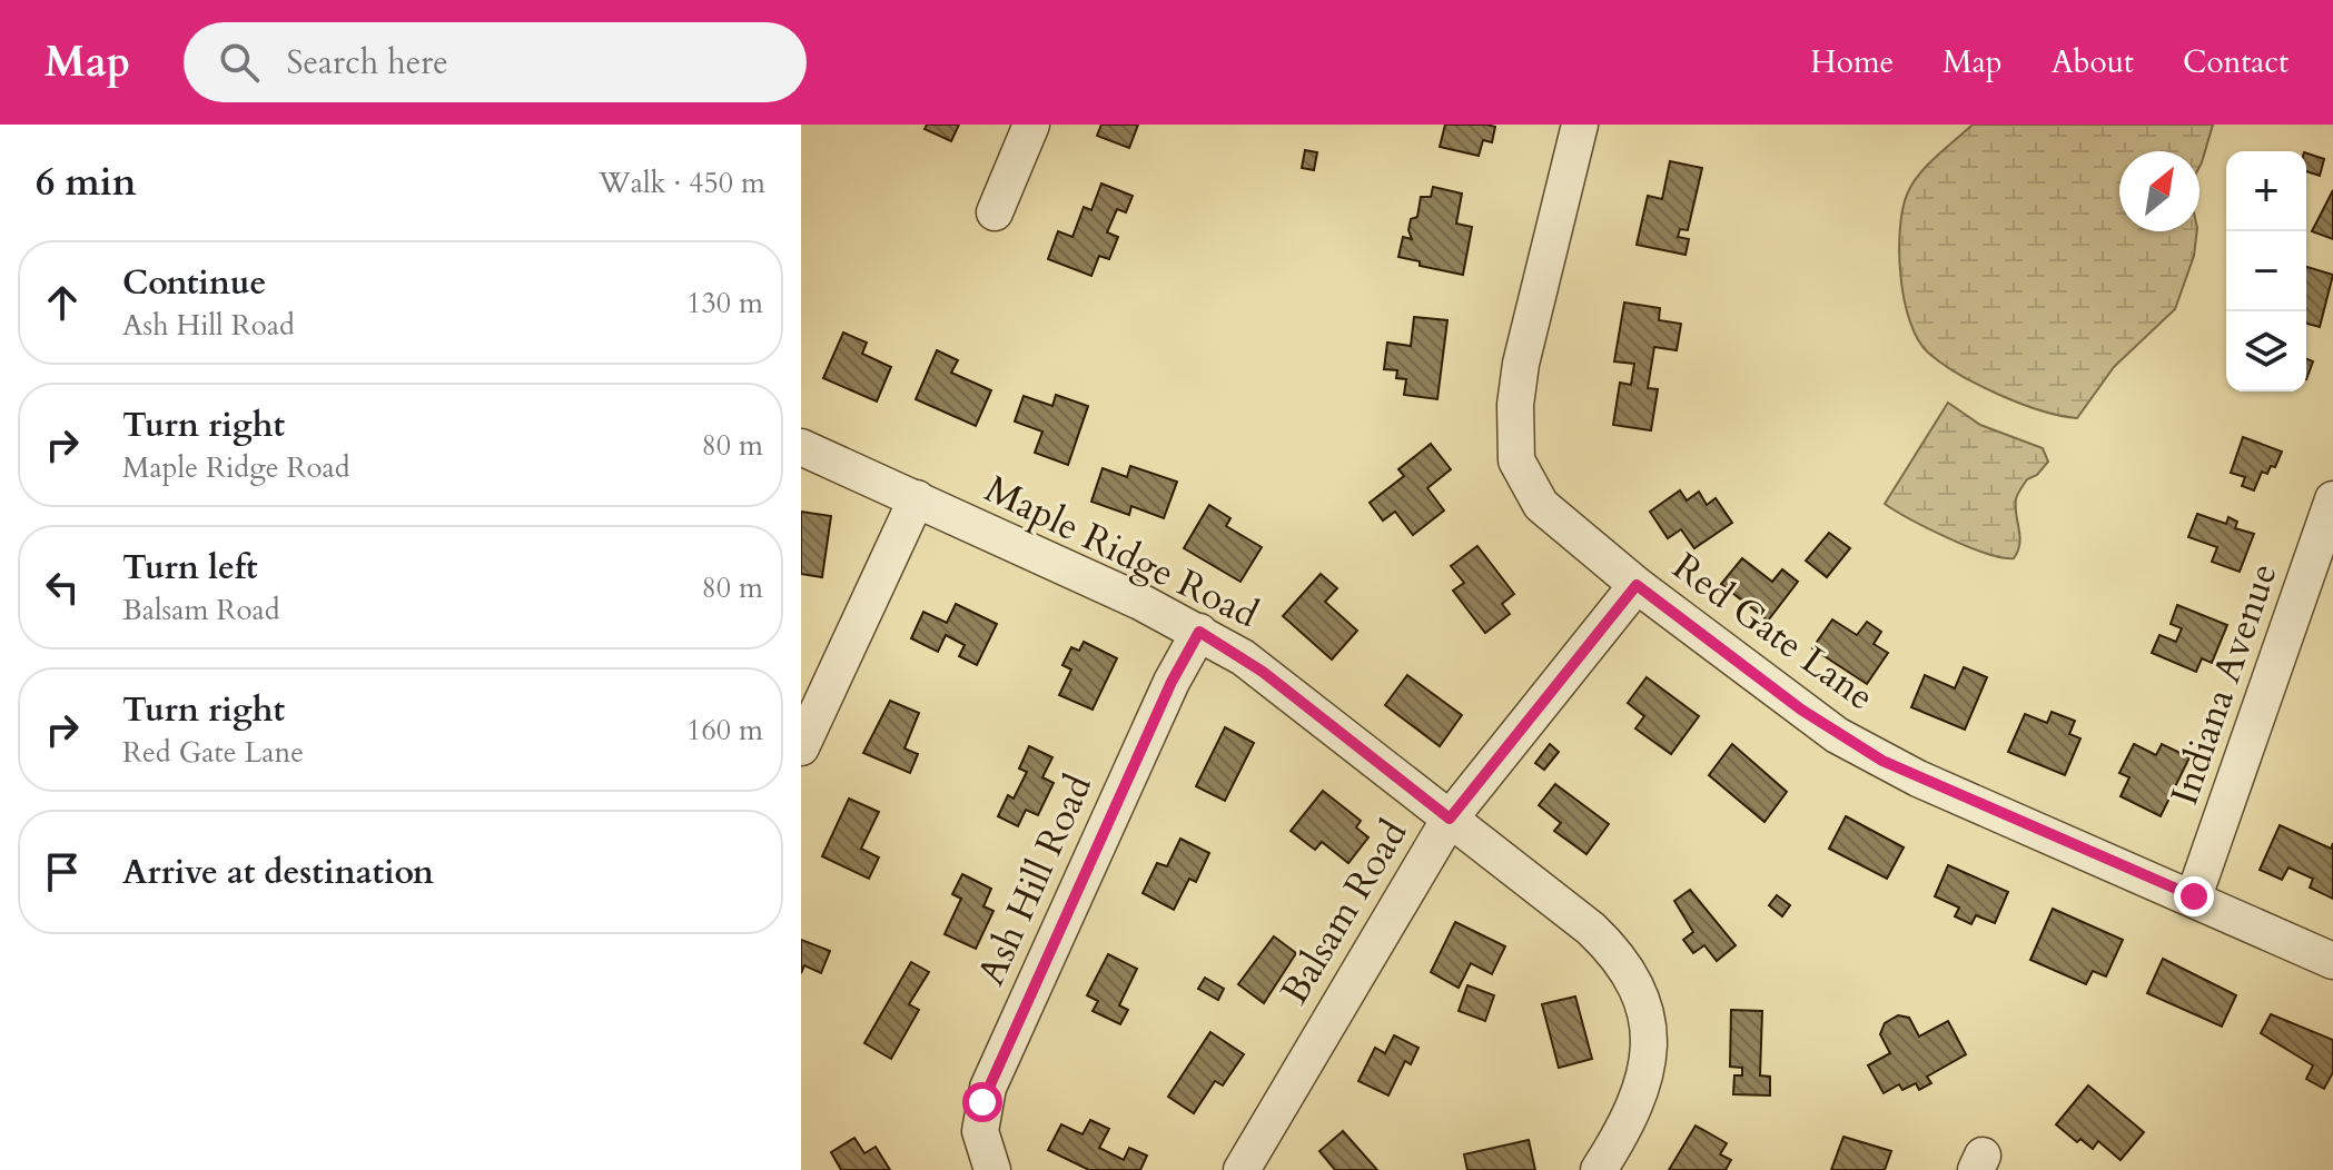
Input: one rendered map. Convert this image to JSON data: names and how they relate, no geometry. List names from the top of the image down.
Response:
{
  "streets": {
    "street": [
      "Maple Ridge Road",
      "Red Gate Lane",
      "Indiana Avenue",
      "Ash Hill Road",
      "Balsam Road"
    ]
  },
  "crossings": [
    ["Maple Ridge Road", "Ash Hill Road"],
    ["Maple Ridge Road", "Balsam Road"],
    ["Red Gate Lane", "Indiana Avenue"],
    ["Red Gate Lane", "Balsam Road"]
  ],
  "north": "top right",
  "page": {
    "header": "Map",
    "search": "Search here",
    "nav": [
      "Home",
      "Map",
      "About",
      "Contact"
    ],
    "heading": ["6 min", "Walk · 450 m"],
    "map_buttons": ["+", "−"],
    "list": [
      ["Continue", "Ash Hill Road", "130 m"],
      ["Turn right", "Maple Ridge Road", "80 m"],
      ["Turn left", "Balsam Road", "80 m"],
      ["Turn right", "Red Gate Lane", "160 m"],
      "Arrive at destination"
    ]
  }
}
